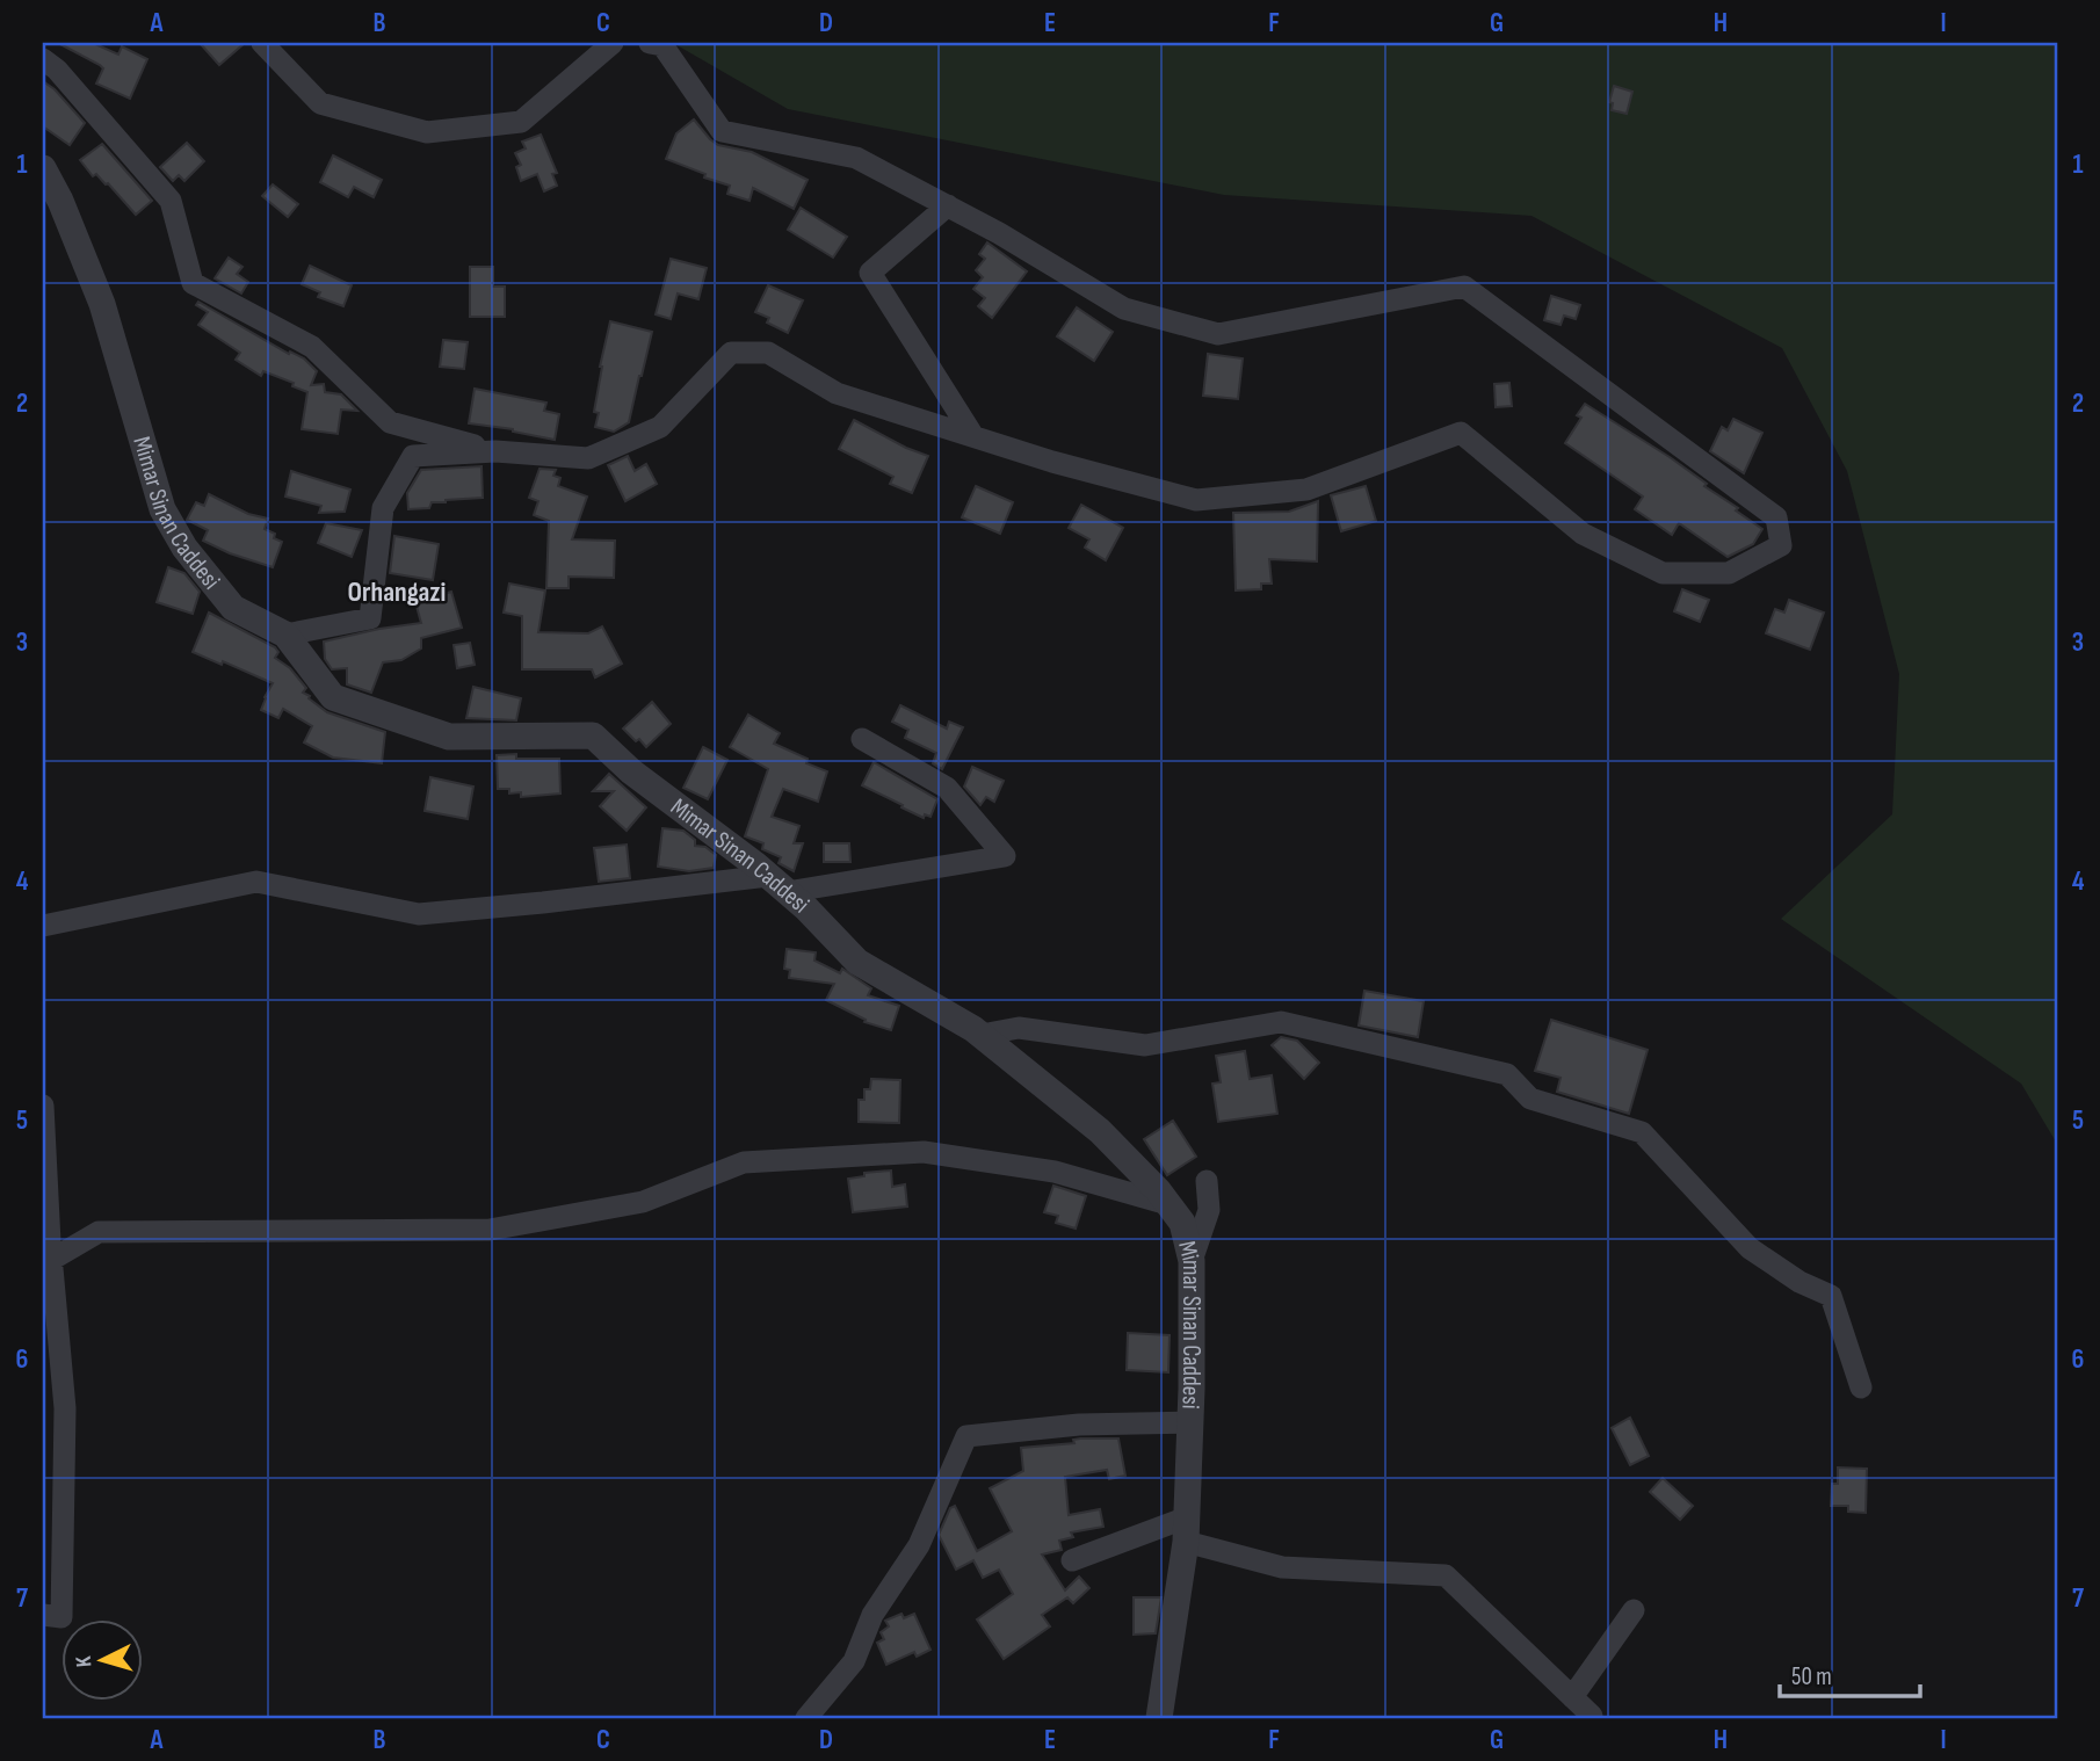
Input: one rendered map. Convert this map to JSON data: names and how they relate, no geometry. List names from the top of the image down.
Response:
{
  "streets": {
    "street": ["Mimar Sinan Caddesi"]
  },
  "districts": ["Orhangazi"],
  "scale_bar": "50 m",
  "north": "left",
  "grid": {
    "columns": [
      "A",
      "B",
      "C",
      "D",
      "E",
      "F",
      "G",
      "H",
      "I"
    ],
    "rows": [
      "1",
      "2",
      "3",
      "4",
      "5",
      "6",
      "7"
    ]
  }
}
